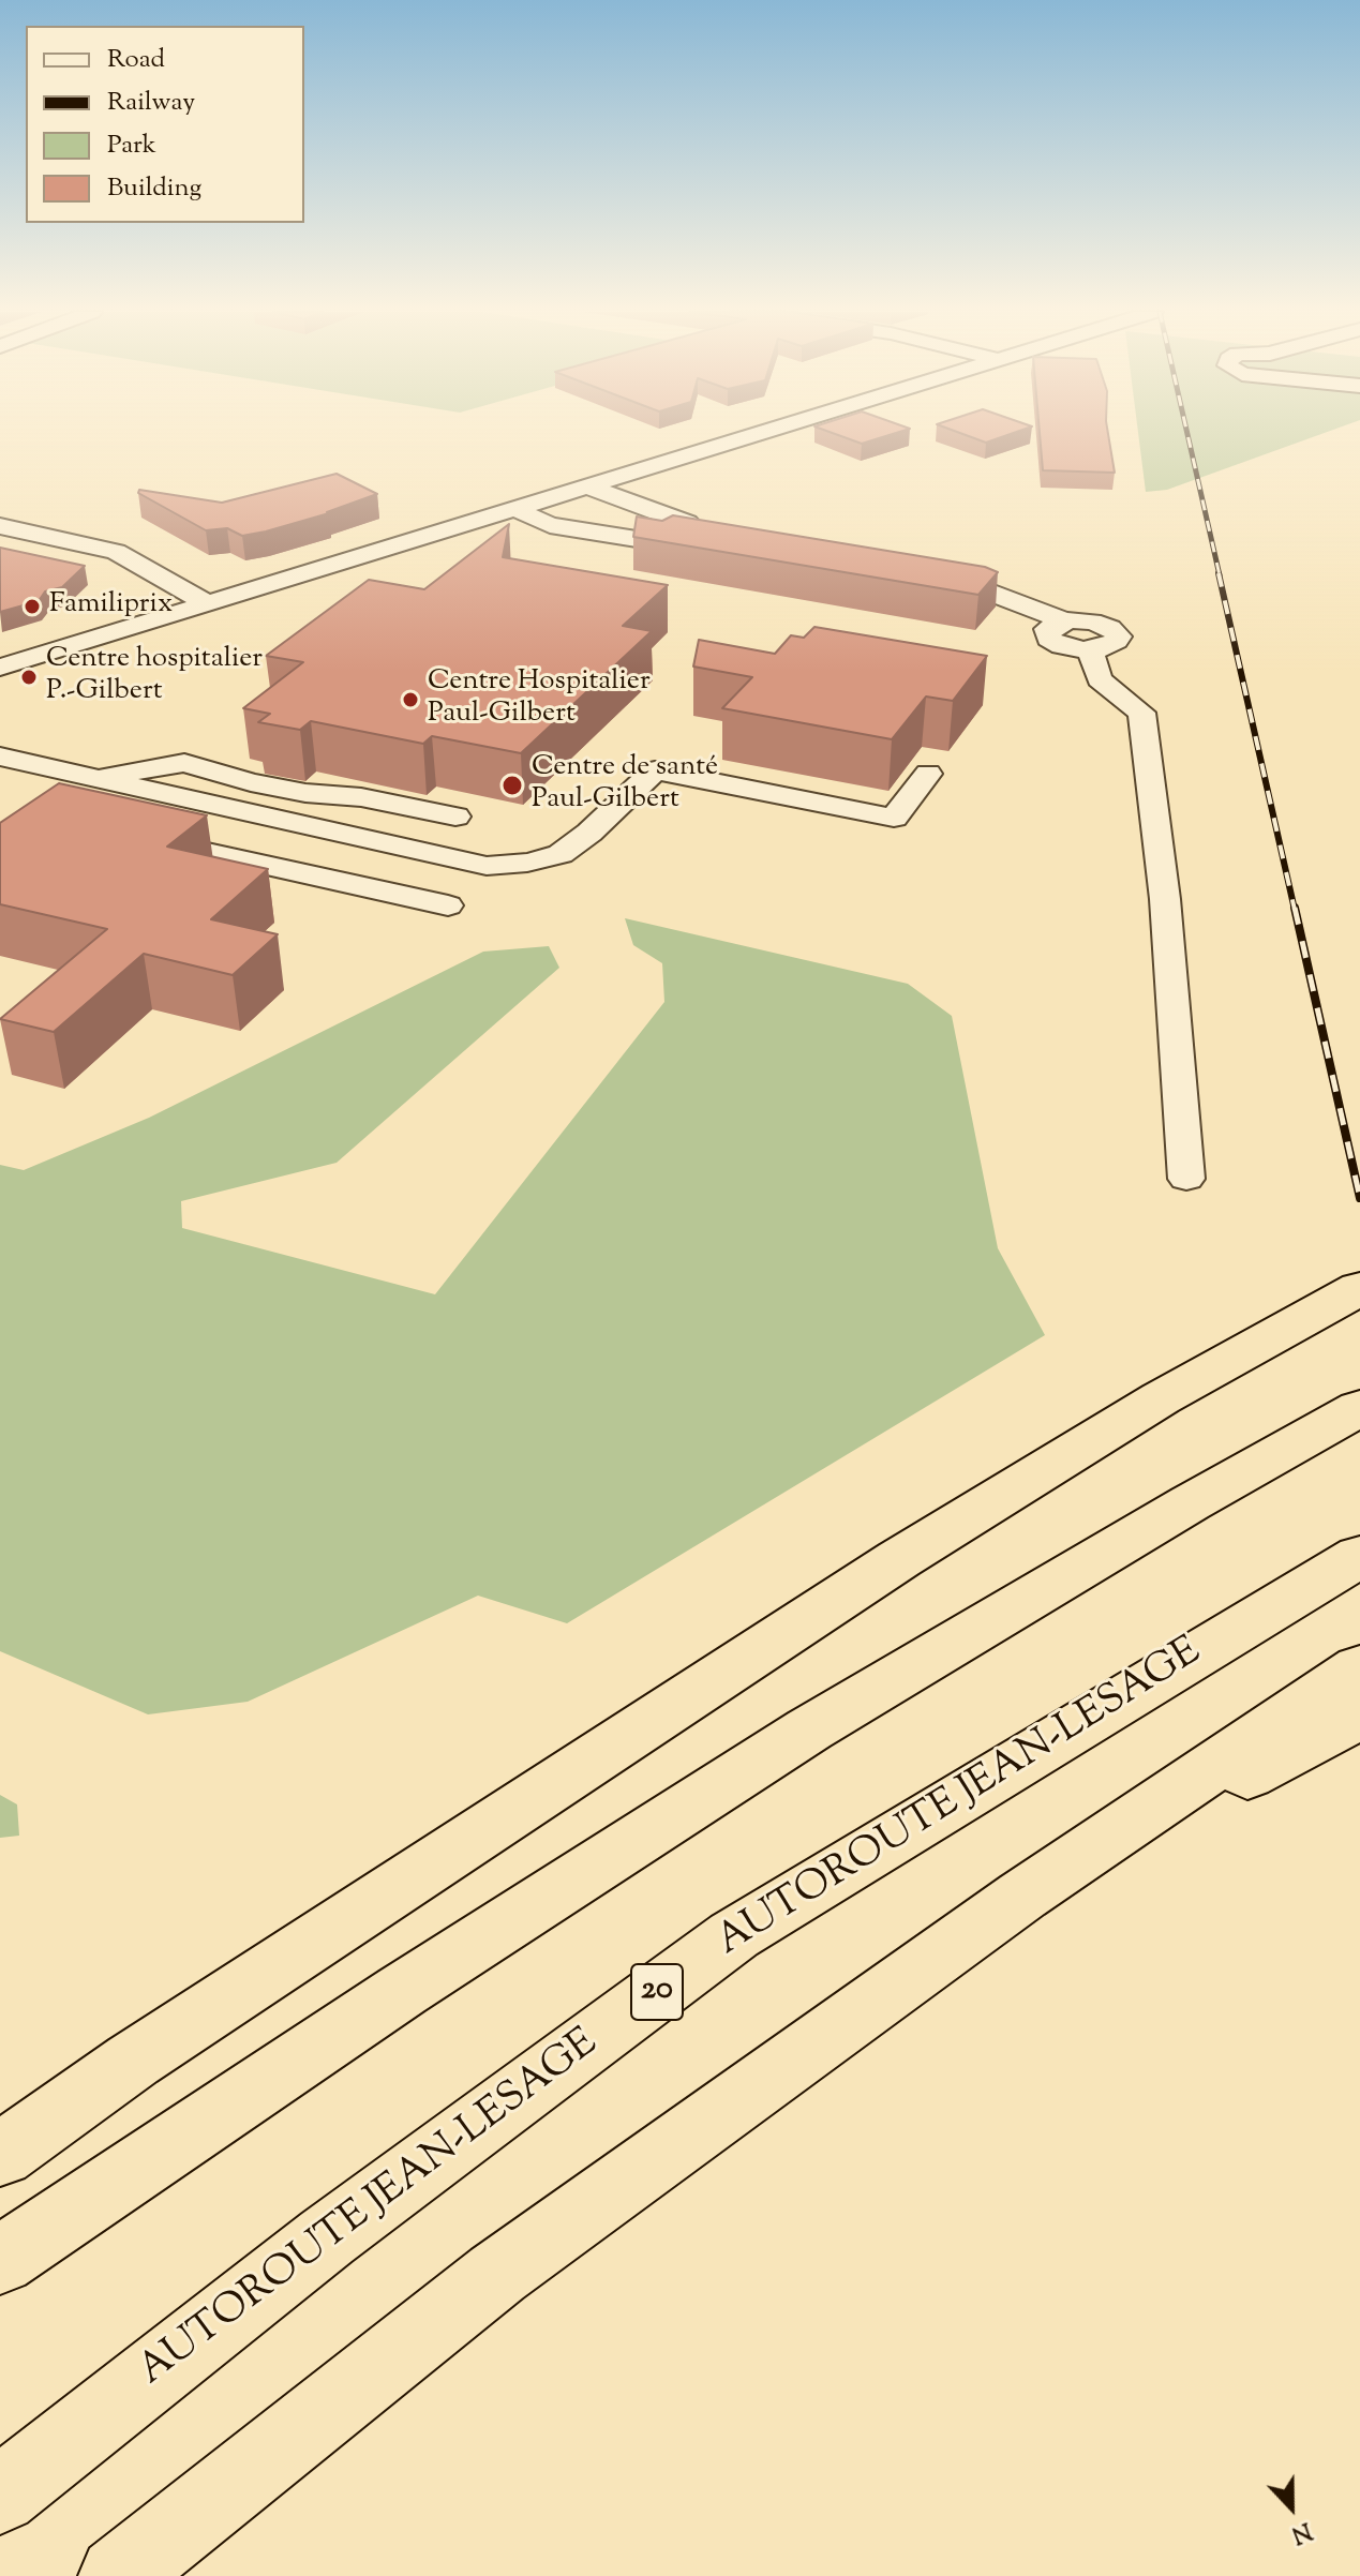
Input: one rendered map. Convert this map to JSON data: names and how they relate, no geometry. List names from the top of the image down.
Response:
{
  "streets": {
    "highway": ["AUTOROUTE JEAN-LESAGE", "20"]
  },
  "places": [
    "Familiprix",
    "Centre hospitalier P.-Gilbert",
    "Centre Hospitalier Paul-Gilbert",
    "Centre de santé Paul-Gilbert"
  ],
  "legend": [
    "Road",
    "Railway",
    "Park",
    "Building"
  ],
  "north": "bottom"
}
